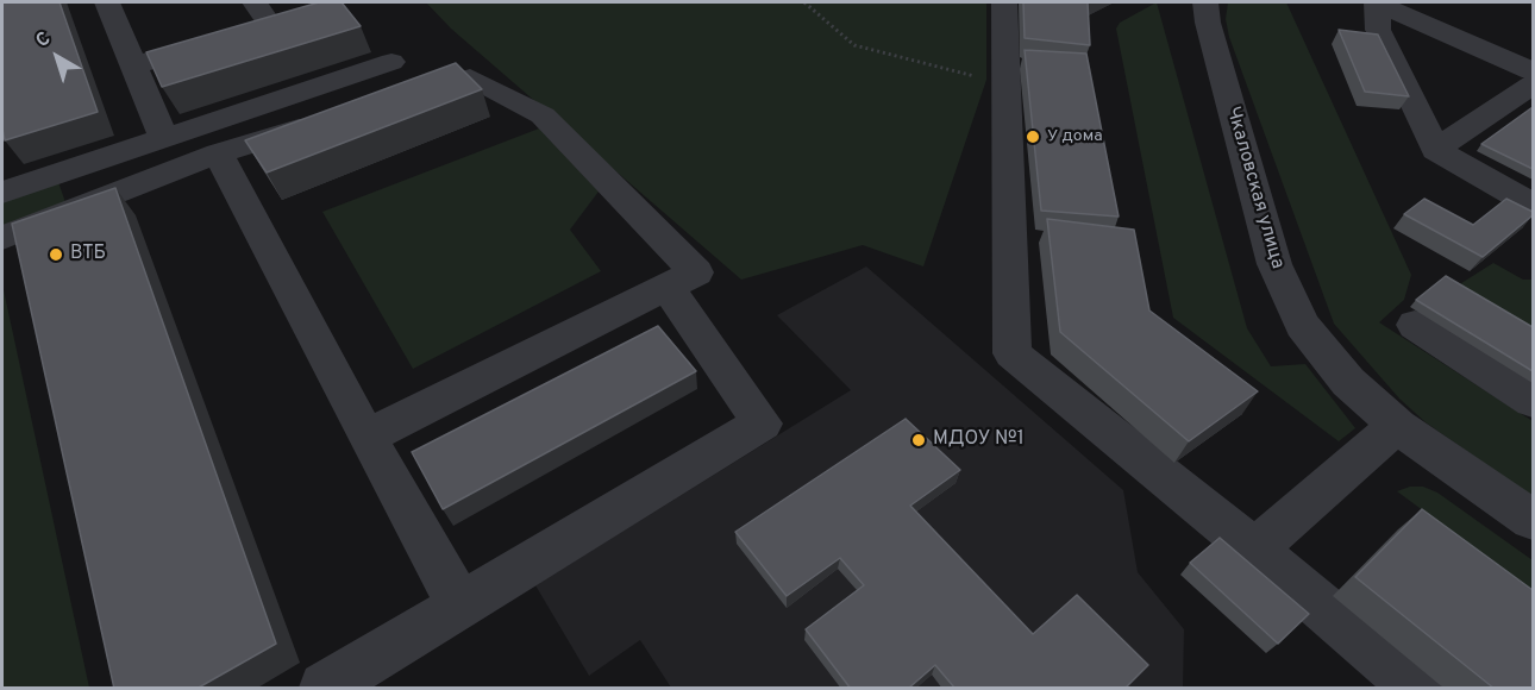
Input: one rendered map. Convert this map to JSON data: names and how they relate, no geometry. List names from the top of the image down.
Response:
{
  "streets": {
    "street": ["Чкаловская улица"]
  },
  "places": ["У дома", "ВТБ", "МДОУ №1"],
  "north": "top left"
}
